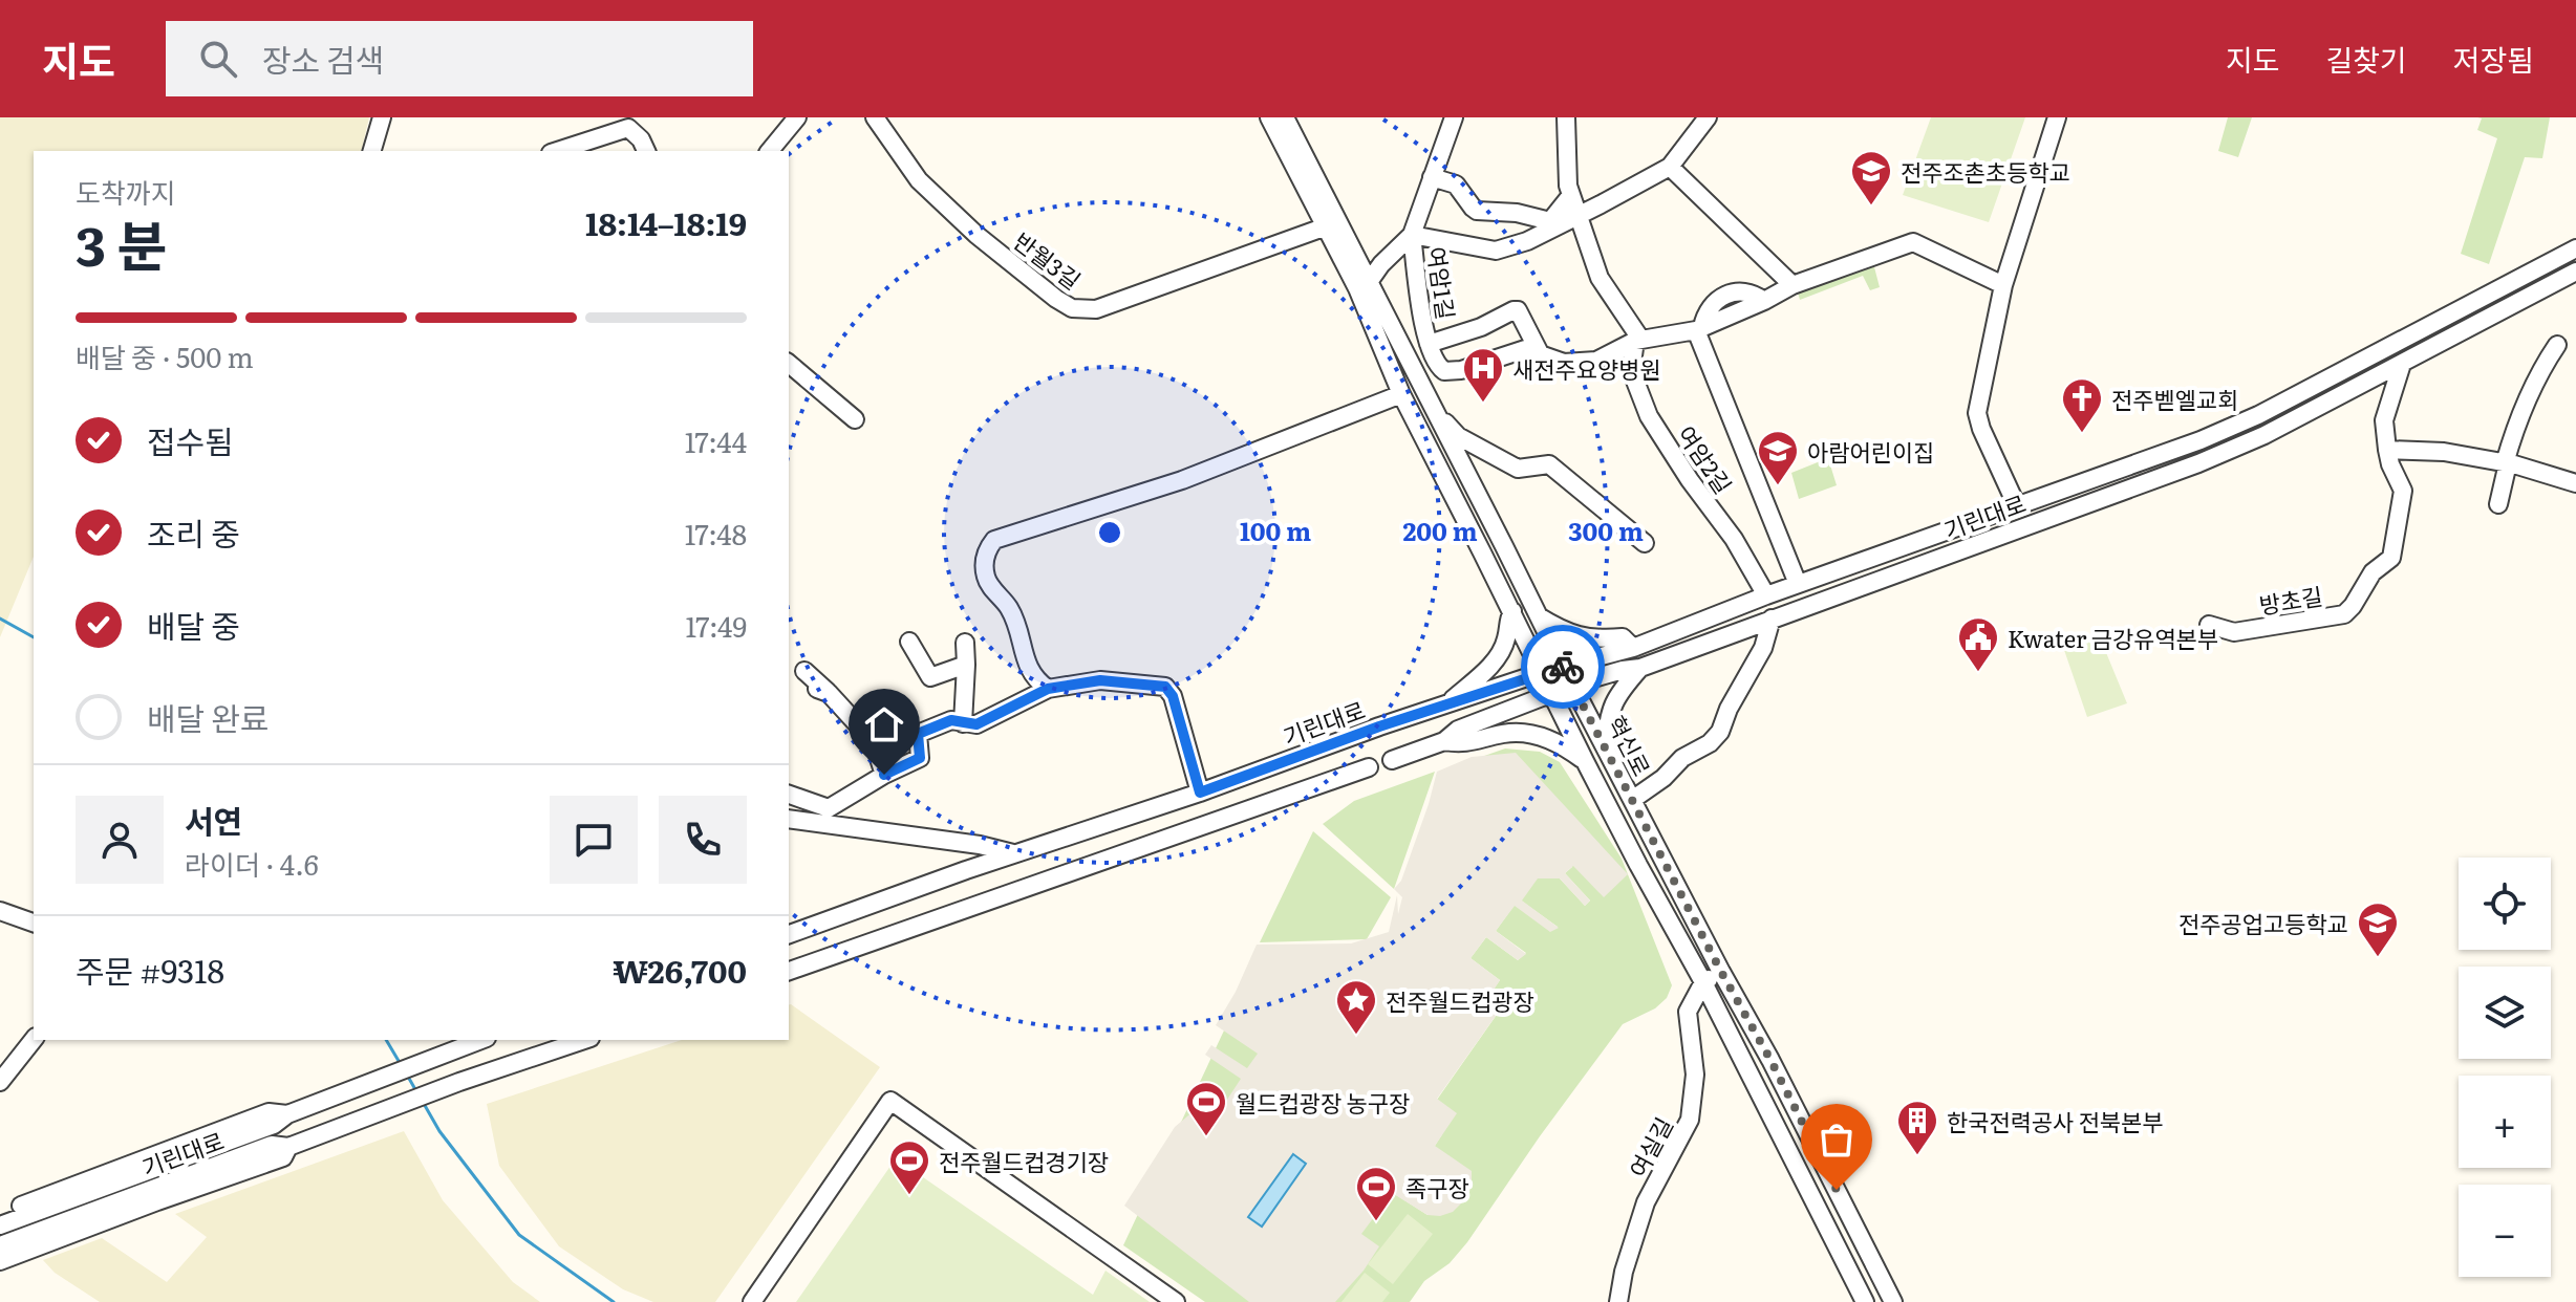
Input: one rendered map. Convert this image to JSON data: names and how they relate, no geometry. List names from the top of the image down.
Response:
{
  "streets": {
    "street": [
      "반월3길",
      "여암1길",
      "여암2길",
      "기린대로",
      "방초길",
      "혁신로",
      "여실길"
    ]
  },
  "crossings": [
    ["반월3길", "혁신로"],
    ["여암1길", "혁신로"],
    ["여암2길", "기린대로"],
    ["기린대로", "방초길"],
    ["기린대로", "혁신로"],
    ["혁신로", "여실길"]
  ],
  "places": {
    "school or university": ["전주조촌초등학교", "아람어린이집", "전주공업고등학교"],
    "hospital": ["새전주요양병원"],
    "church": ["전주벧엘교회"],
    "public building": ["Kwater 금강유역본부"],
    "place": ["전주월드컵광장"],
    "sports": ["월드컵광장 농구장", "전주월드컵경기장", "족구장"],
    "building": ["한국전력공사 전북본부"]
  },
  "page": {
    "header": "지도",
    "search": "장소 검색",
    "nav": ["지도", "길찾기", "저장됨"],
    "heading": ["3 분", "도착까지", "18:14–18:19"],
    "panel": [
      "서연",
      "라이더 · 4.6",
      "주문 #9318",
      "₩26,700"
    ],
    "bar": "배달 중 · 500 m",
    "list": [
      ["접수됨", "17:44"],
      ["조리 중", "17:48"],
      ["배달 중", "17:49"],
      "배달 완료"
    ],
    "map_buttons": ["+", "−"]
  },
  "rings": ["100 m", "200 m", "300 m"]
}
